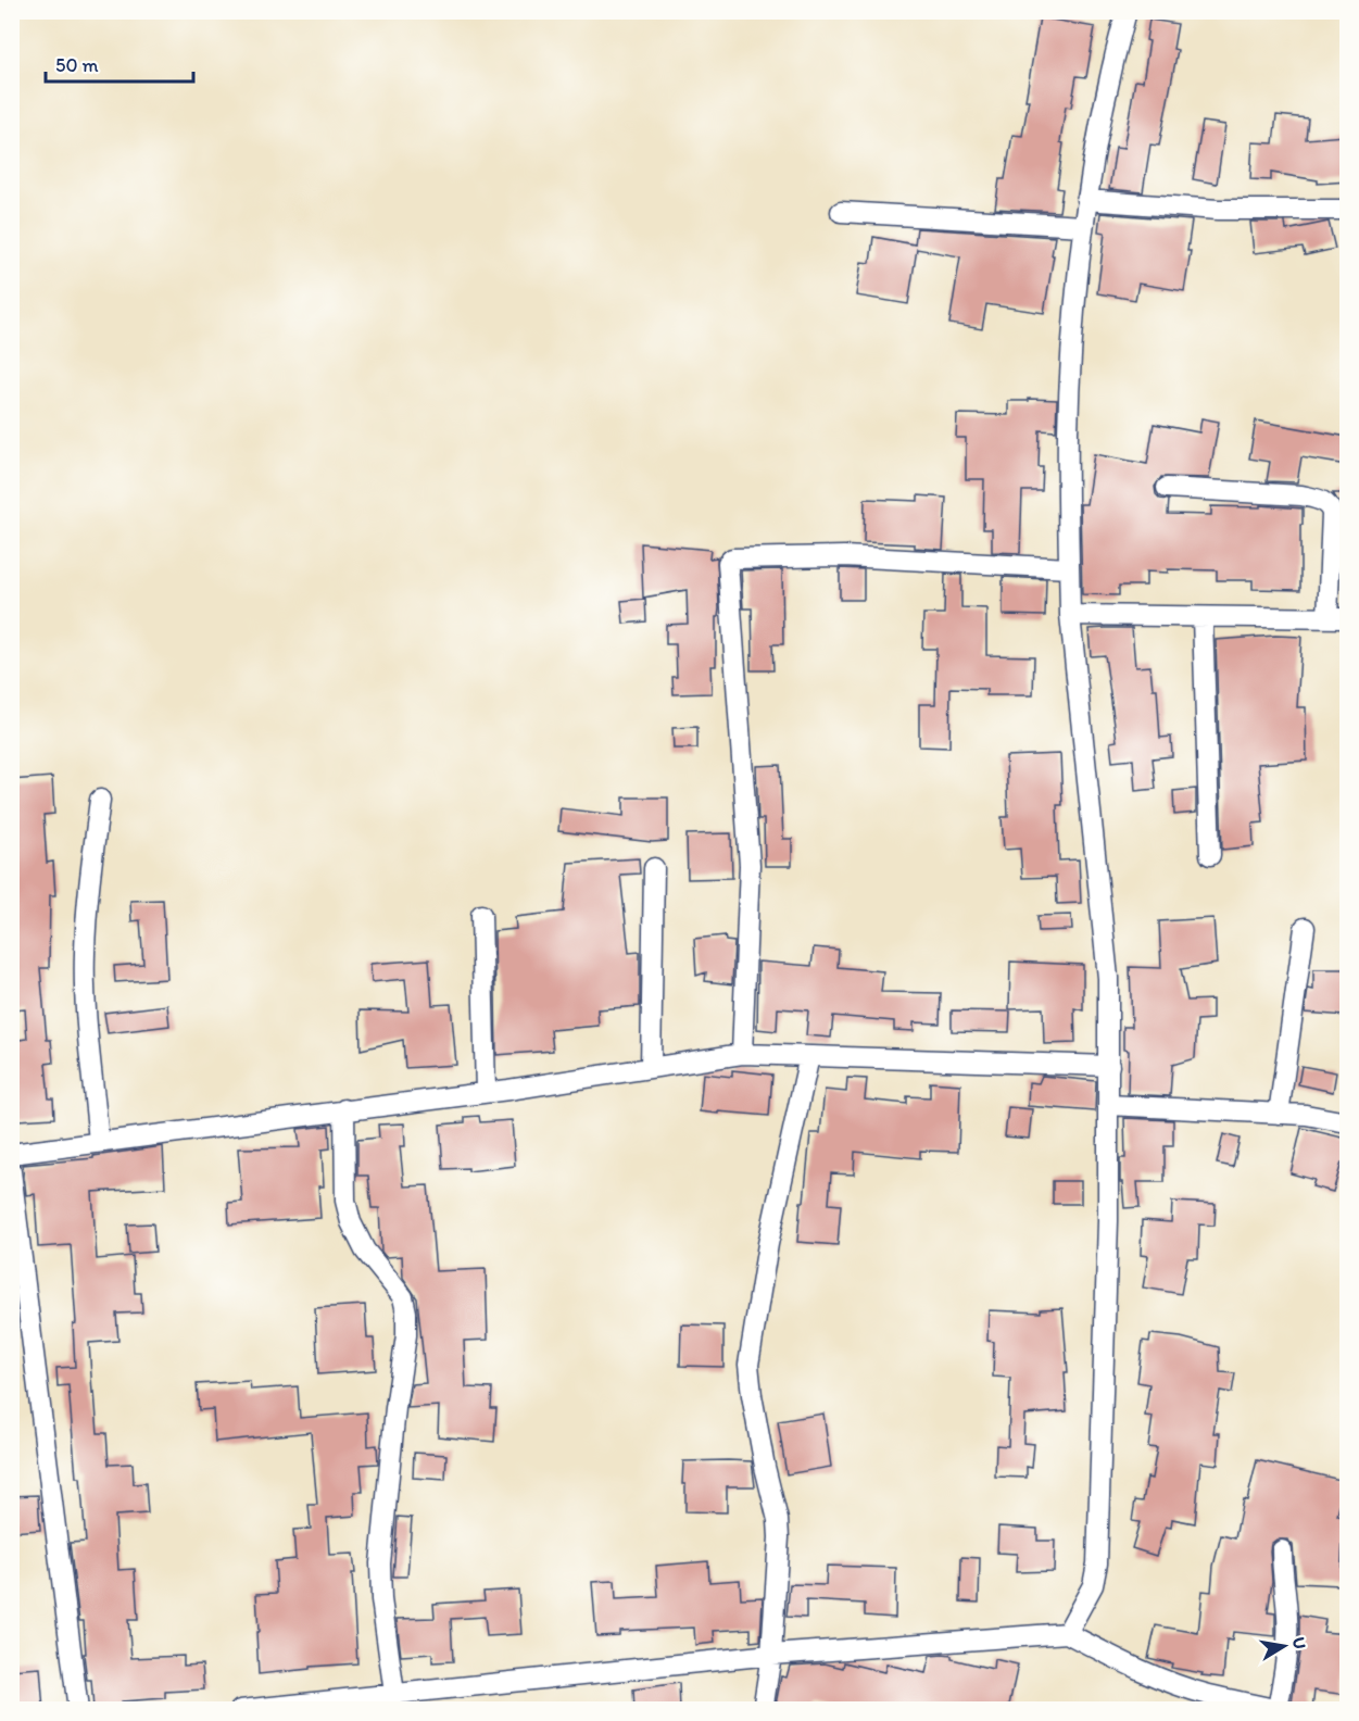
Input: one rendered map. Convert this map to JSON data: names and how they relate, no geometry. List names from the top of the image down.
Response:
{
  "scale_bar": "50 m",
  "north": "right"
}
